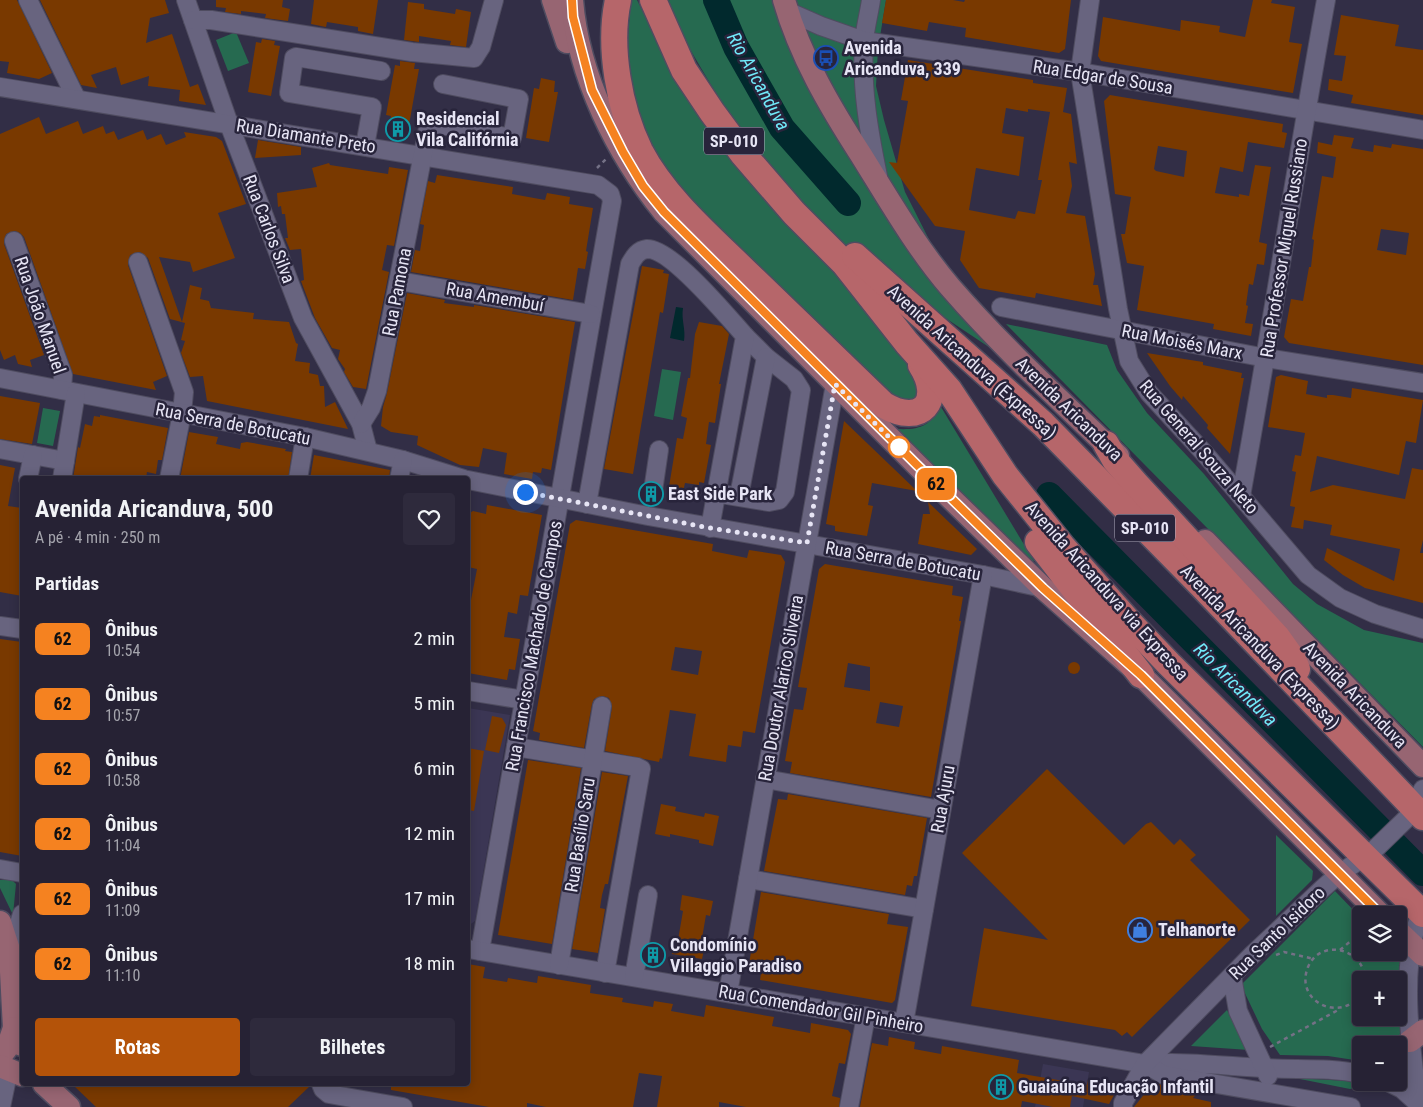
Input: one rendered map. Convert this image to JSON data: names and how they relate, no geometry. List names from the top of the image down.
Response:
{
  "streets": {
    "highway": ["SP-010", "Avenida Aricanduva (Expressa)", "Avenida Aricanduva via Expressa"],
    "main road": ["Avenida Aricanduva"],
    "street": [
      "Rua Edgar de Sousa",
      "Rua Diamante Preto",
      "Rua Carlos Silva",
      "Rua Professor Miguel Russiano",
      "Rua Pamona",
      "Rua Amembuí",
      "Rua João Manuel",
      "Rua Moisés Marx",
      "Rua Serra de Botucatu",
      "Rua General Souza Neto",
      "Rua Francisco Machado de Campos",
      "Rua Doutor Alarico Silveira",
      "Rua Ajuru",
      "Rua Basílio Saru",
      "Rua Santo Isidoro",
      "Rua Comendador Gil Pinheiro"
    ]
  },
  "crossings": [
    ["Rua Edgar de Sousa", "Rua Professor Miguel Russiano"],
    ["Rua Edgar de Sousa", "Avenida Aricanduva"],
    ["Rua Edgar de Sousa", "Rua General Souza Neto"],
    ["Rua Diamante Preto", "Rua Carlos Silva"],
    ["Rua Diamante Preto", "Rua Pamona"],
    ["Rua Diamante Preto", "Rua Francisco Machado de Campos"],
    ["SP-010", "Avenida Aricanduva (Expressa)"],
    ["SP-010", "Avenida Aricanduva via Expressa"],
    ["Rua Carlos Silva", "Rua Pamona"],
    ["Rua Carlos Silva", "Rua Serra de Botucatu"],
    ["Rua Professor Miguel Russiano", "Rua Moisés Marx"],
    ["Rua Professor Miguel Russiano", "Rua General Souza Neto"],
    ["Rua Pamona", "Rua Amembuí"],
    ["Rua Amembuí", "Rua Francisco Machado de Campos"],
    ["Rua João Manuel", "Rua Serra de Botucatu"],
    ["Rua Moisés Marx", "Rua General Souza Neto"],
    ["Avenida Aricanduva (Expressa)", "Avenida Aricanduva via Expressa"],
    ["Avenida Aricanduva (Expressa)", "Rua Santo Isidoro"],
    ["Rua Serra de Botucatu", "Rua Francisco Machado de Campos"],
    ["Rua Serra de Botucatu", "Rua Doutor Alarico Silveira"],
    ["Rua Serra de Botucatu", "Rua Ajuru"],
    ["Avenida Aricanduva via Expressa", "Rua Santo Isidoro"],
    ["Rua Francisco Machado de Campos", "Rua Comendador Gil Pinheiro"],
    ["Rua Doutor Alarico Silveira", "Rua Comendador Gil Pinheiro"],
    ["Rua Ajuru", "Rua Comendador Gil Pinheiro"],
    ["Rua Basílio Saru", "Rua Comendador Gil Pinheiro"],
    ["Rua Santo Isidoro", "Rua Comendador Gil Pinheiro"]
  ],
  "water": ["Rio Aricanduva"],
  "places": {
    "bus stop": ["Avenida Aricanduva, 339"],
    "building": [
      "Residencial Vila Califórnia",
      "East Side Park",
      "Condomínio Villaggio Paradiso",
      "Guaiaúna Educação Infantil"
    ],
    "shop": ["Telhanorte"]
  },
  "lines": ["bus line 62"],
  "page": {
    "on_map": "62",
    "heading": [
      ["Avenida Aricanduva, 500", "A pé · 4 min · 250 m"],
      "Partidas"
    ],
    "list": [
      {
        "mark": "62",
        "name": "Ônibus",
        "note": "10:54",
        "value": "2 min"
      },
      {
        "mark": "62",
        "name": "Ônibus",
        "note": "10:57",
        "value": "5 min"
      },
      {
        "mark": "62",
        "name": "Ônibus",
        "note": "10:58",
        "value": "6 min"
      },
      {
        "mark": "62",
        "name": "Ônibus",
        "note": "11:04",
        "value": "12 min"
      },
      {
        "mark": "62",
        "name": "Ônibus",
        "note": "11:09",
        "value": "17 min"
      },
      {
        "mark": "62",
        "name": "Ônibus",
        "note": "11:10",
        "value": "18 min"
      }
    ],
    "map_buttons": ["+", "−"],
    "buttons": ["Rotas", "Bilhetes"]
  }
}
